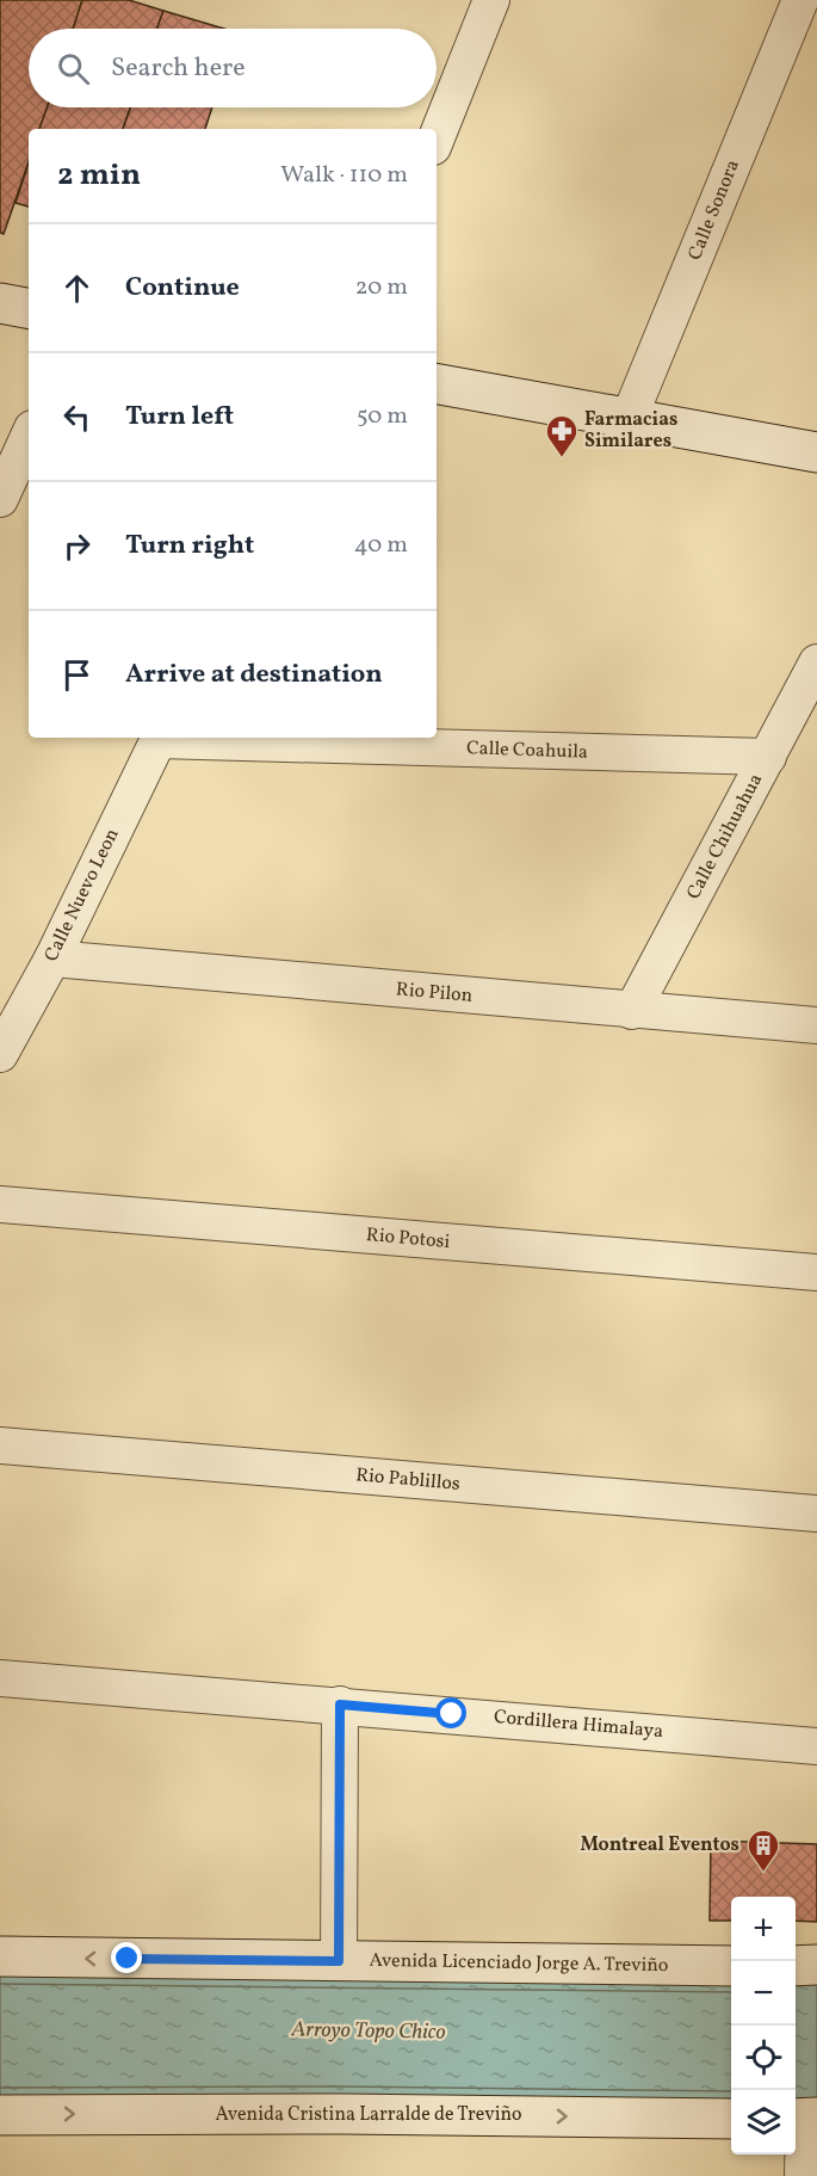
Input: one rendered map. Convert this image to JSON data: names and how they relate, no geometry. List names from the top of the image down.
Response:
{
  "streets": {
    "main road": ["Avenida Licenciado Jorge A. Treviño", "Avenida Cristina Larralde de Treviño"],
    "street": [
      "Calle Sonora",
      "Calle Coahuila",
      "Calle Chihuahua",
      "Calle Nuevo Leon",
      "Rio Pilon",
      "Rio Potosi",
      "Rio Pablillos",
      "Cordillera Himalaya"
    ]
  },
  "crossings": [
    ["Calle Coahuila", "Calle Chihuahua"],
    ["Calle Coahuila", "Calle Nuevo Leon"],
    ["Calle Chihuahua", "Rio Pilon"],
    ["Calle Nuevo Leon", "Rio Pilon"]
  ],
  "one_way": ["Avenida Licenciado Jorge A. Treviño", "Avenida Cristina Larralde de Treviño"],
  "water": ["Arroyo Topo Chico"],
  "places": {
    "pharmacy": ["Farmacias Similares"],
    "building": ["Montreal Eventos"]
  },
  "page": {
    "search": "Search here",
    "heading": ["2 min", "Walk · 110 m"],
    "list": [
      ["Continue", "20 m"],
      ["Turn left", "50 m"],
      ["Turn right", "40 m"],
      "Arrive at destination"
    ],
    "map_buttons": ["+", "−"]
  }
}
